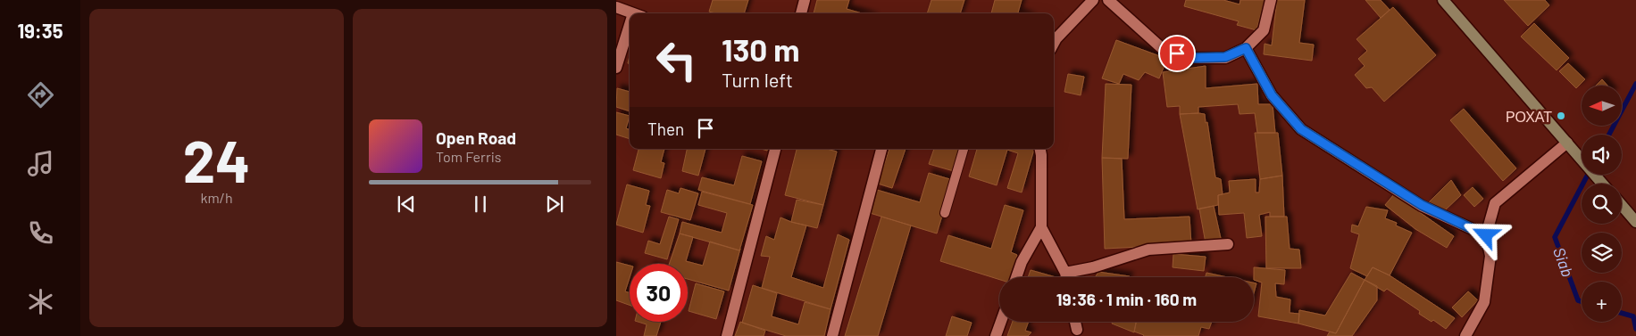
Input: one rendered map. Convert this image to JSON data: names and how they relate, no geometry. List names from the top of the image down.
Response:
{
  "water": ["Siab"],
  "places": ["РОХАТ"],
  "north": "left",
  "page": {
    "tabs": "19:35",
    "tile": ["24", "km/h"],
    "turn": ["130 m", "Turn left"],
    "map_buttons": "+",
    "then": "Then",
    "song": ["Open Road", "Tom Ferris"],
    "limit": "30",
    "trip": "19:36 · 1 min · 160 m"
  }
}
